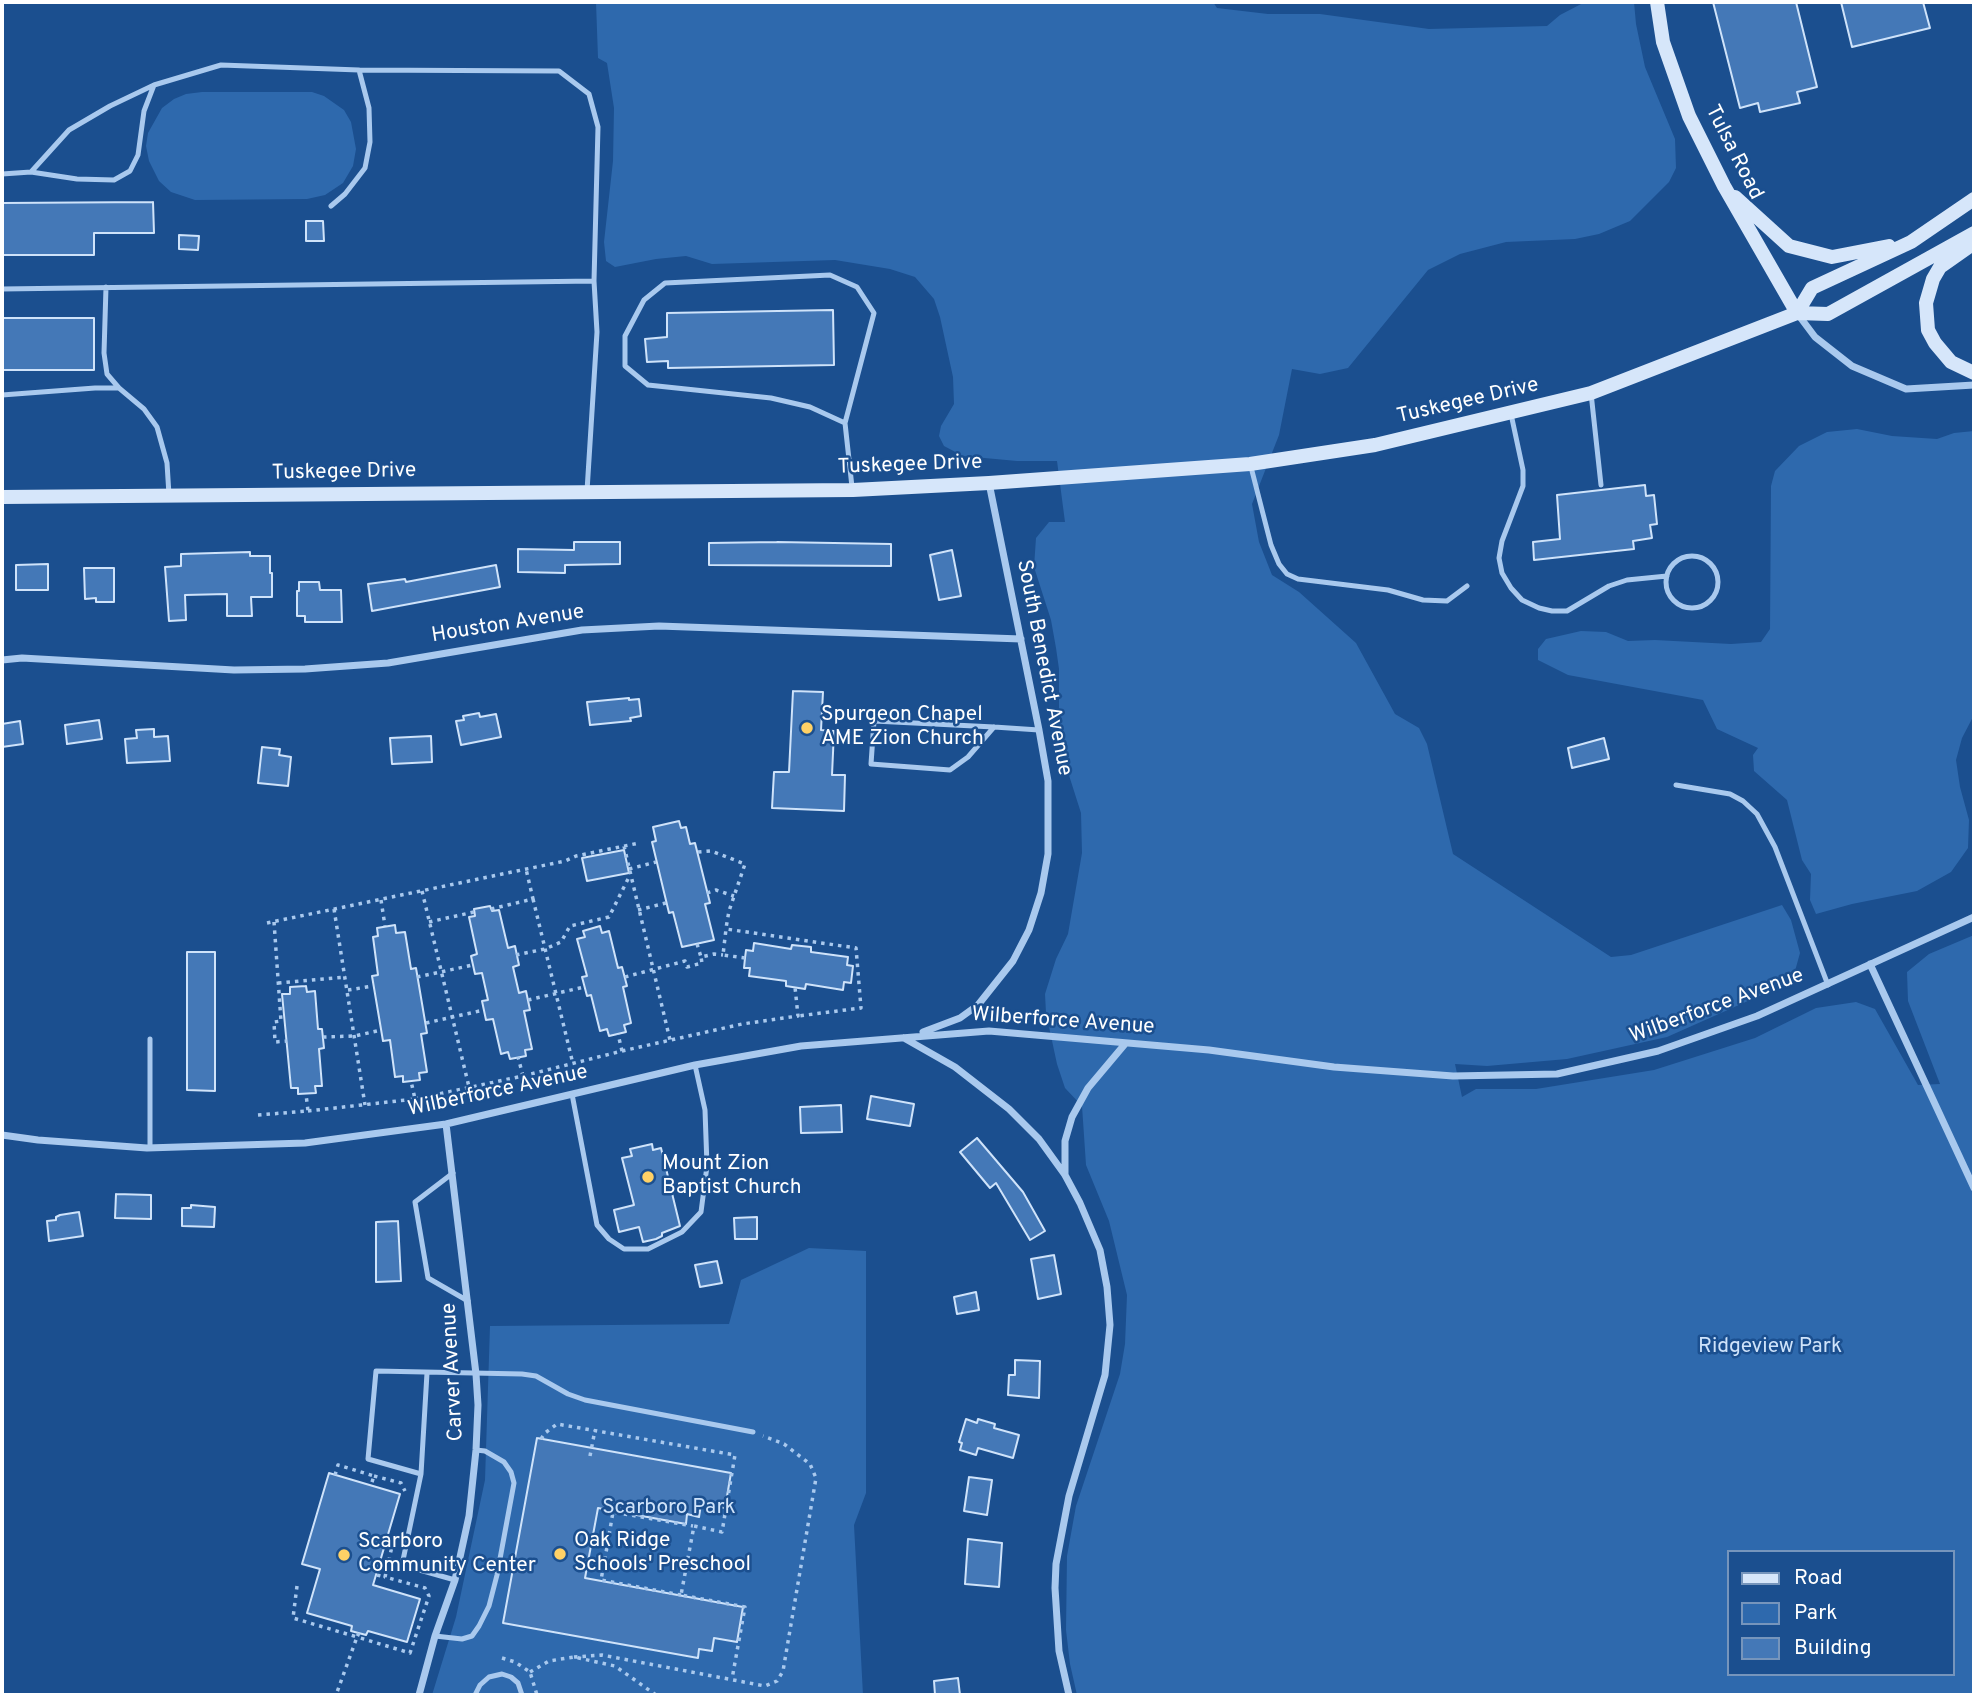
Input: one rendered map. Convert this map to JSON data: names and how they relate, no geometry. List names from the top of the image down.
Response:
{
  "streets": {
    "street": [
      "Tulsa Road",
      "Tuskegee Drive",
      "Houston Avenue",
      "South Benedict Avenue",
      "Wilberforce Avenue",
      "Carver Avenue"
    ]
  },
  "crossings": [
    ["Tulsa Road", "Tuskegee Drive"],
    ["Tuskegee Drive", "South Benedict Avenue"],
    ["Houston Avenue", "South Benedict Avenue"],
    ["South Benedict Avenue", "Wilberforce Avenue"],
    ["Wilberforce Avenue", "Carver Avenue"]
  ],
  "parks": ["Ridgeview Park", "Scarboro Park"],
  "places": [
    "Spurgeon Chapel AME Zion Church",
    "Mount Zion Baptist Church",
    "Oak Ridge Schools' Preschool",
    "Scarboro Community Center"
  ],
  "legend": ["Road", "Park", "Building"]
}
